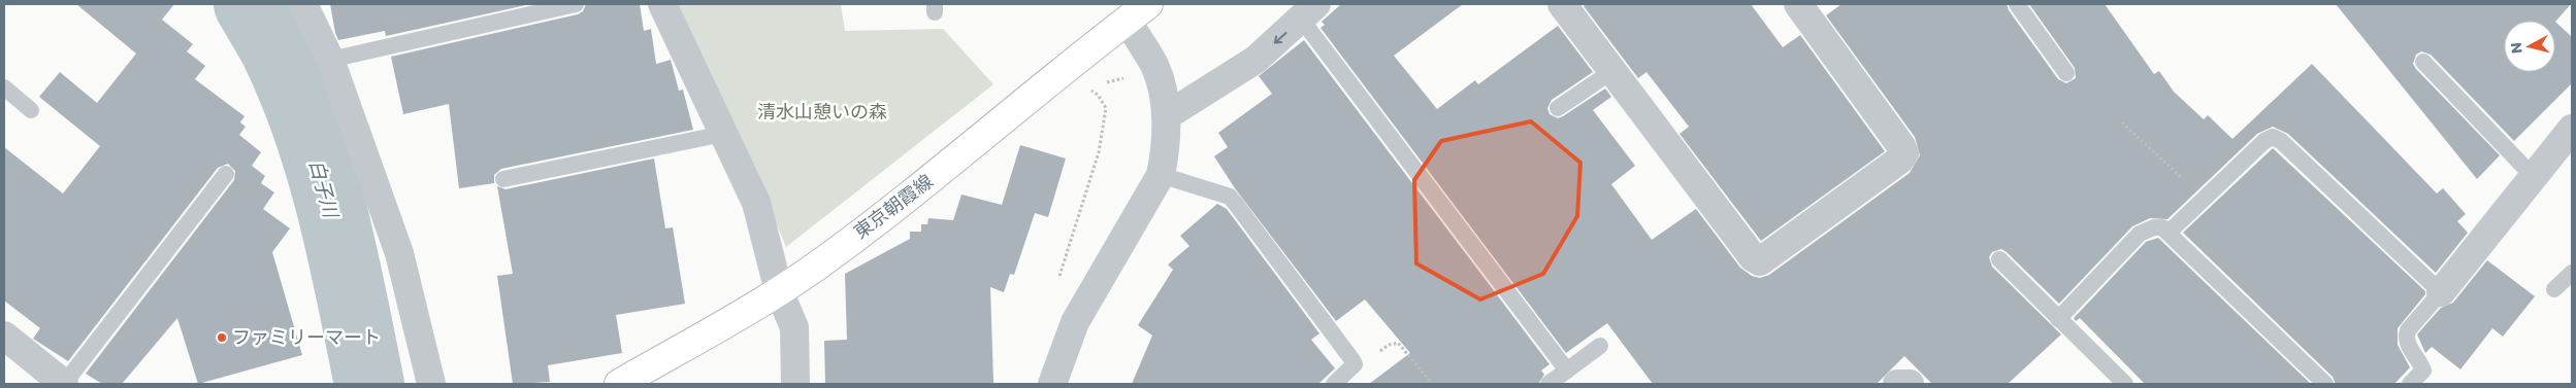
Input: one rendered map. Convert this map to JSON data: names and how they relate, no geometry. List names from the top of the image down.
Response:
{
  "streets": {
    "main road": ["東京朝霞線"]
  },
  "water": ["白子川"],
  "parks": ["清水山憩いの森"],
  "places": ["ファミリーマート"],
  "north": "left"
}
